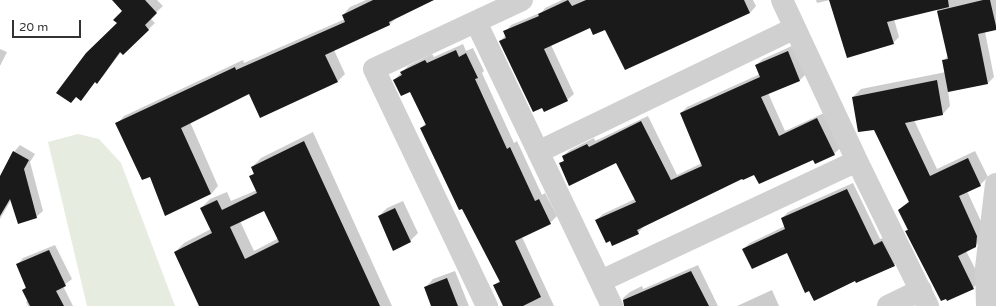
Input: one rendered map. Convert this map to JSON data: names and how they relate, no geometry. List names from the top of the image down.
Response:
{
  "scale_bar": "20 m"
}
